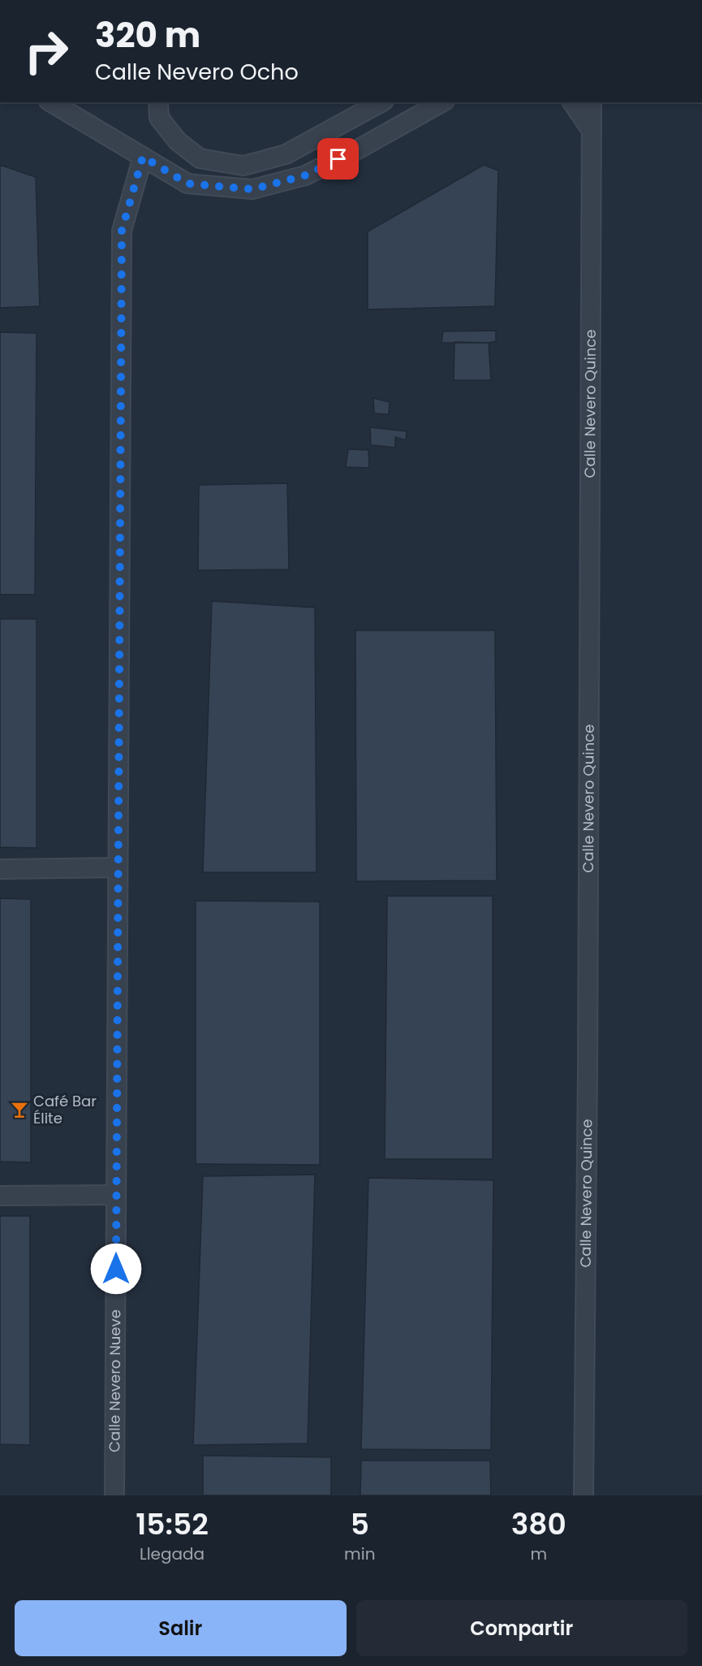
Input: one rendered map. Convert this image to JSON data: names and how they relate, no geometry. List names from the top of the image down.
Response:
{
  "streets": {
    "street": ["Calle Nevero Quince", "Calle Nevero Nueve"]
  },
  "places": {
    "bar": ["Café Bar Élite"]
  },
  "page": {
    "turn": ["320 m", "Calle Nevero Ocho"],
    "eta": [
      "15:52",
      "Llegada",
      "5",
      "min",
      "380",
      "m"
    ],
    "buttons": ["Salir", "Compartir"]
  }
}
